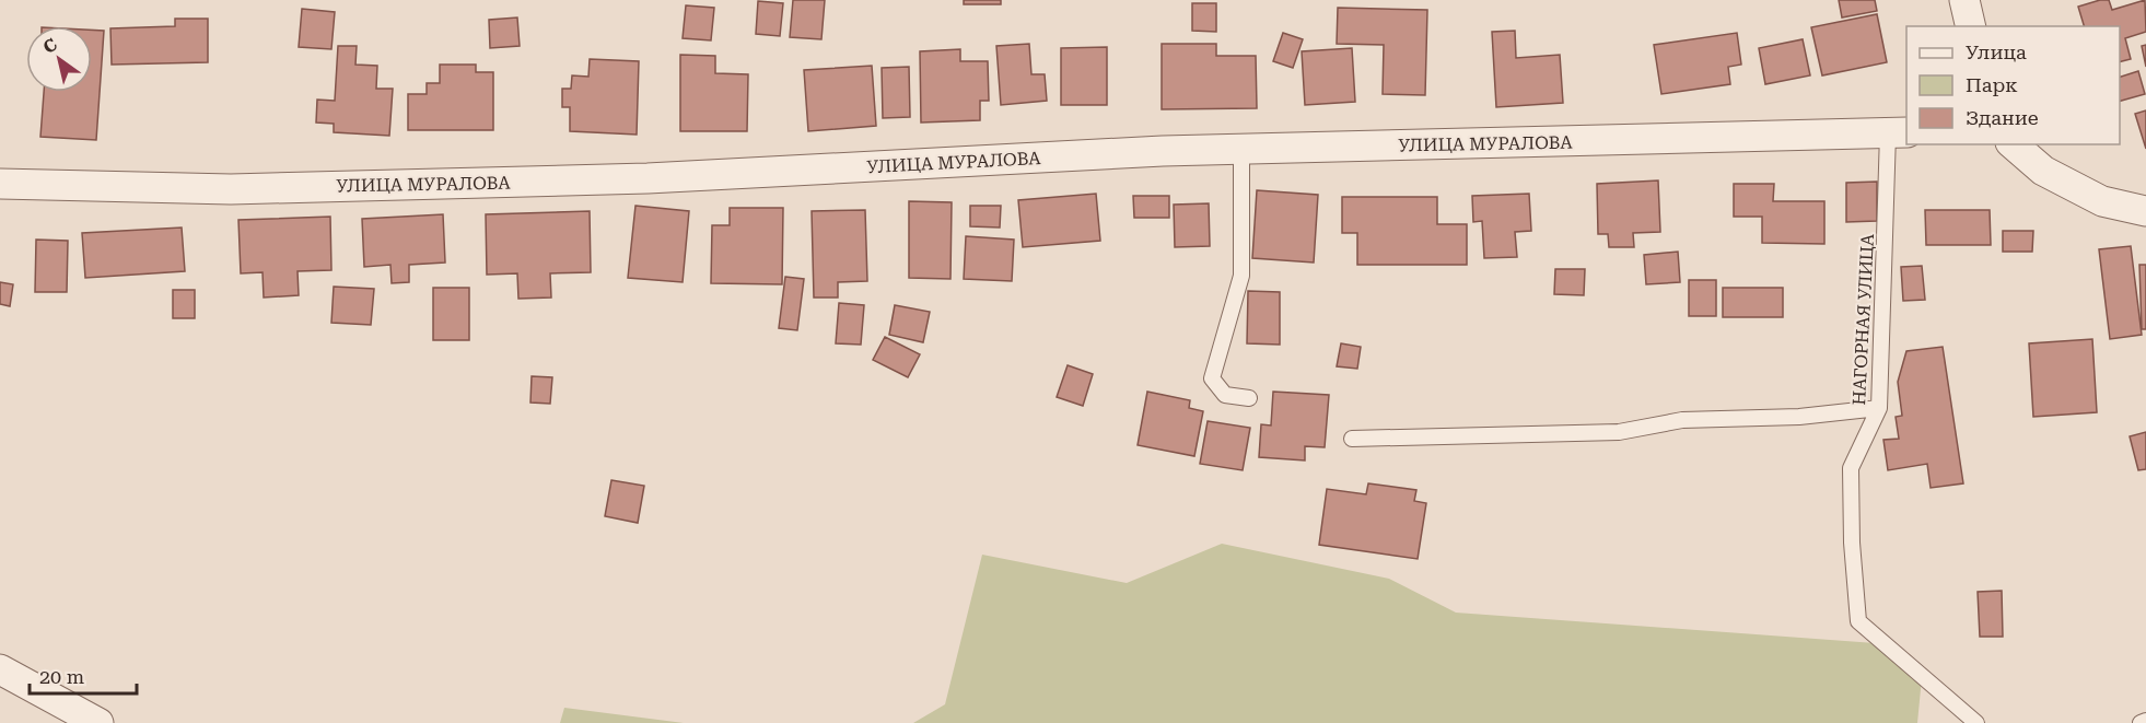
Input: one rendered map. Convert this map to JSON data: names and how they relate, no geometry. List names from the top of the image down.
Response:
{
  "streets": {
    "street": ["УЛИЦА МУРАЛОВА"],
    "lane": ["НАГОРНАЯ УЛИЦА"]
  },
  "crossings": [
    ["УЛИЦА МУРАЛОВА", "НАГОРНАЯ УЛИЦА"]
  ],
  "legend": ["Улица", "Парк", "Здание"],
  "scale_bar": "20 m",
  "north": "top left"
}
